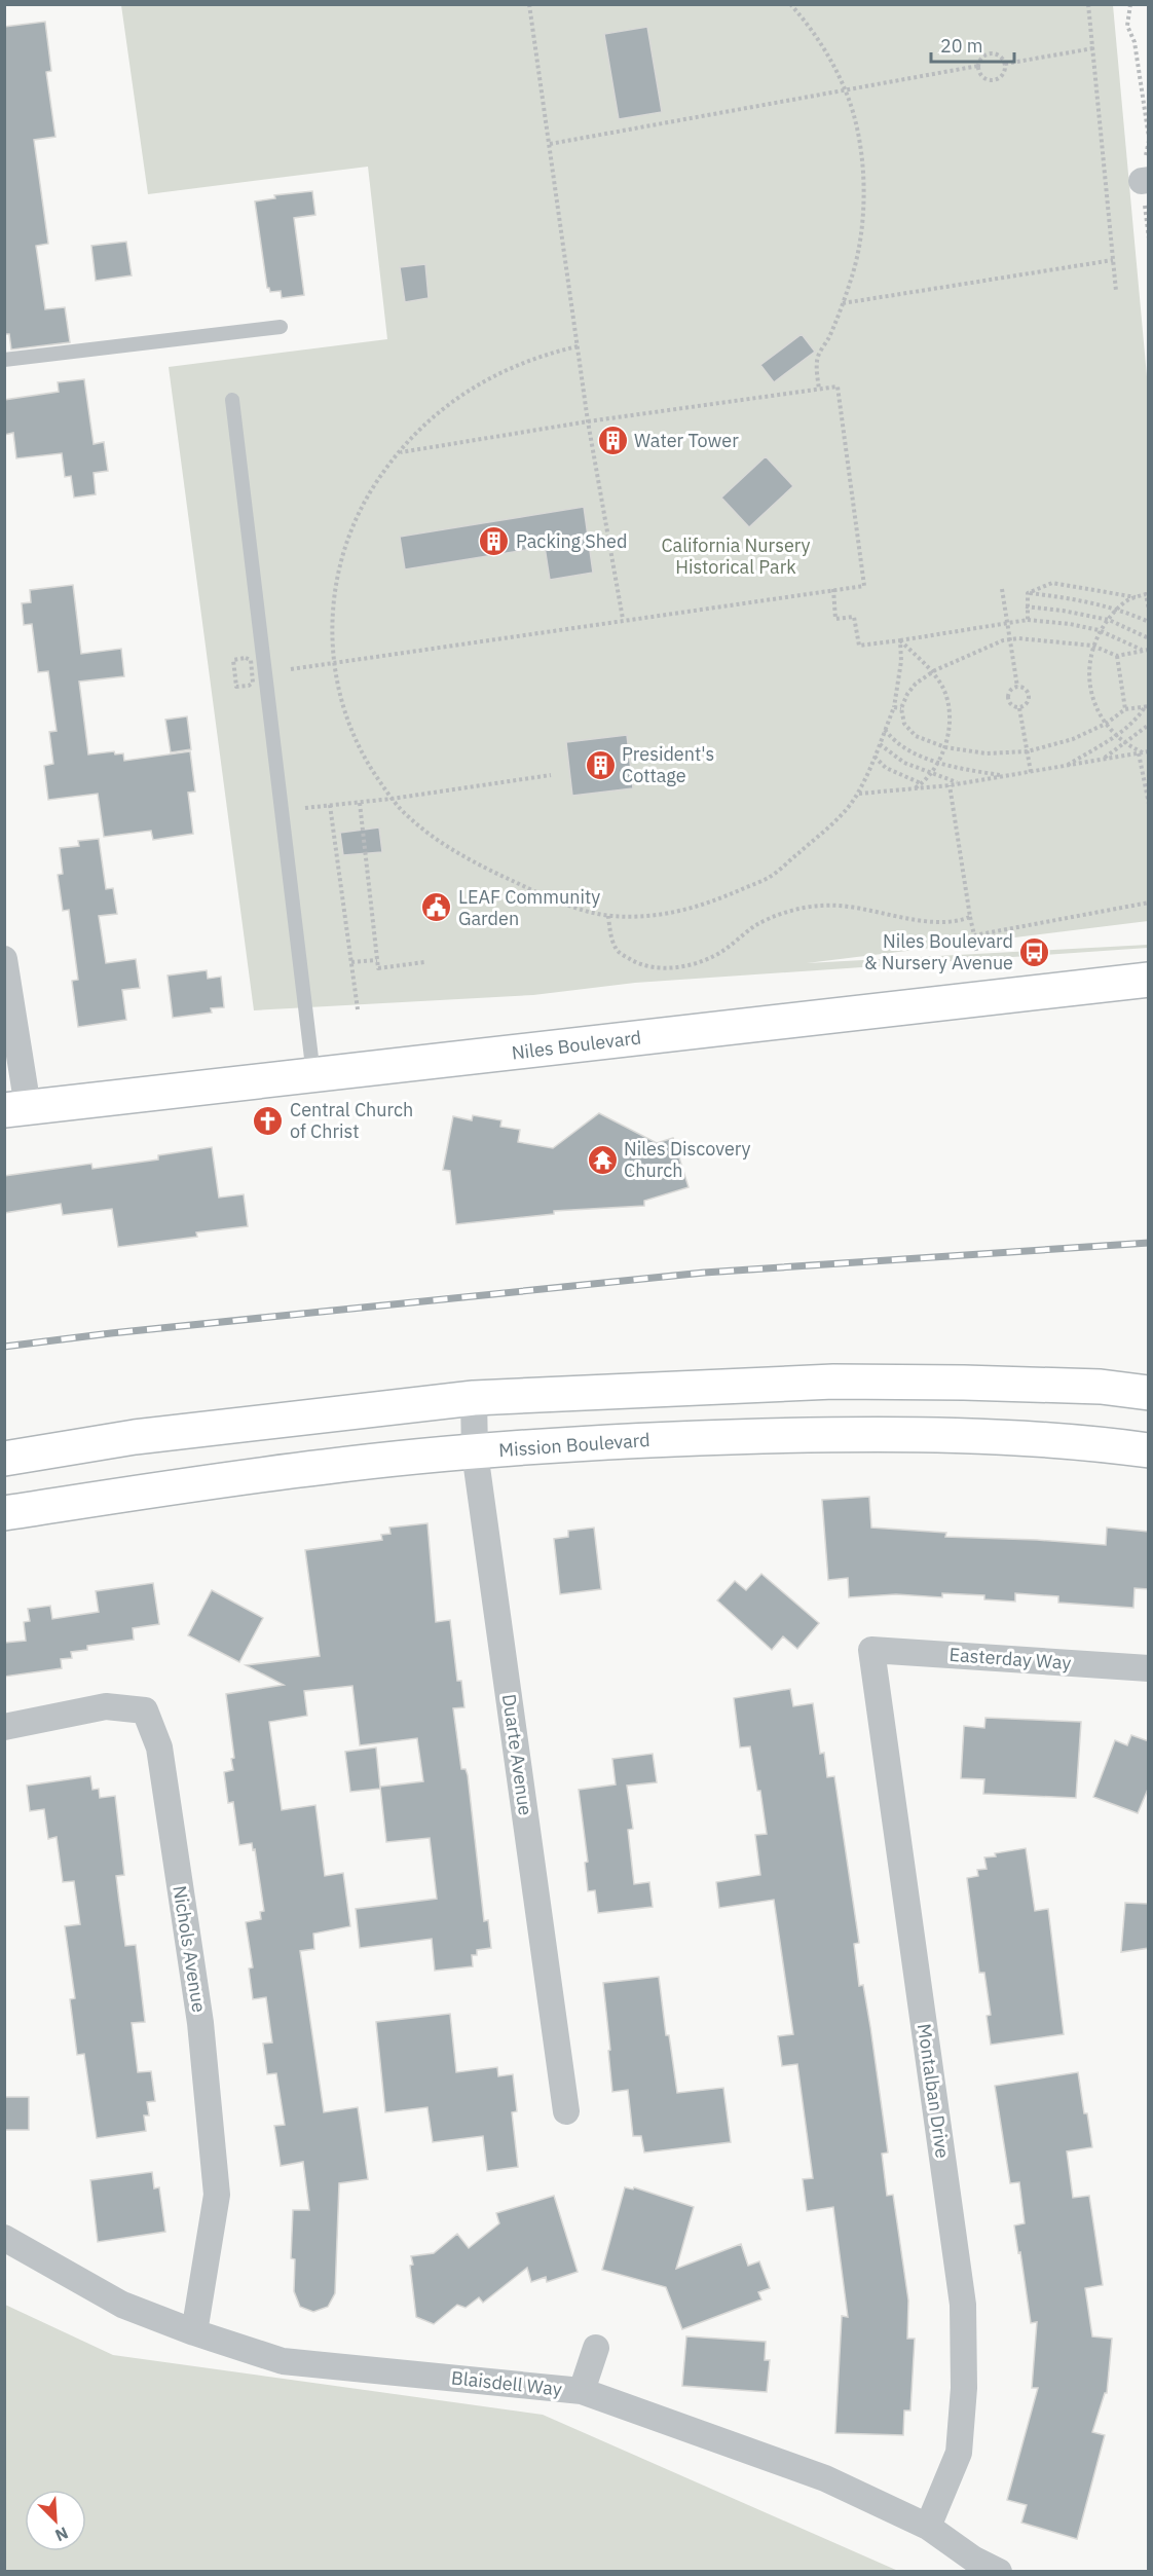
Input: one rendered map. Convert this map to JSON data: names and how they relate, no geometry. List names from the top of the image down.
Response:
{
  "streets": {
    "main road": ["Niles Boulevard", "Mission Boulevard"],
    "street": [
      "Easterday Way",
      "Duarte Avenue",
      "Nichols Avenue",
      "Montalban Drive",
      "Blaisdell Way"
    ]
  },
  "crossings": [
    ["Mission Boulevard", "Duarte Avenue"],
    ["Easterday Way", "Montalban Drive"],
    ["Nichols Avenue", "Blaisdell Way"],
    ["Montalban Drive", "Blaisdell Way"]
  ],
  "parks": ["California Nursery Historical Park"],
  "places": {
    "building": ["Water Tower", "Packing Shed", "President's Cottage"],
    "public building": ["LEAF Community Garden"],
    "bus stop": ["Niles Boulevard & Nursery Avenue"],
    "church": ["Central Church of Christ"],
    "temple": ["Niles Discovery Church"]
  },
  "scale_bar": "20 m",
  "north": "bottom right"
}
